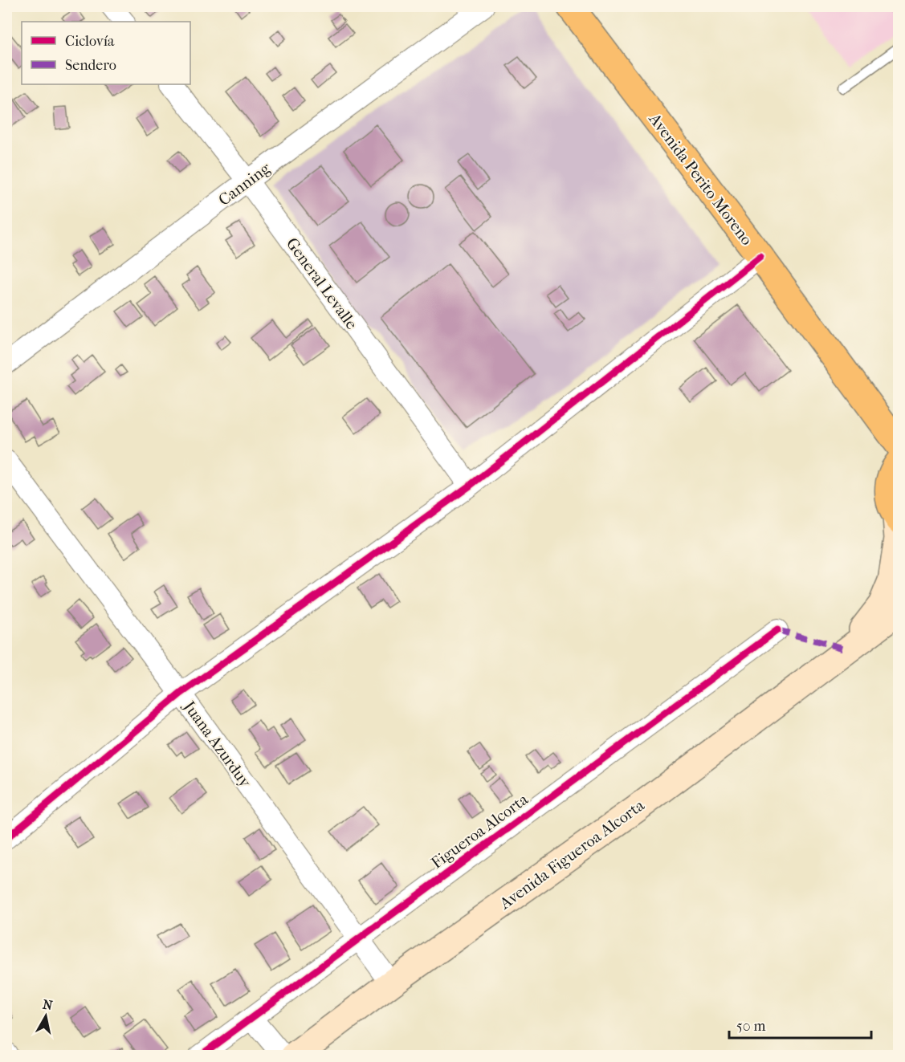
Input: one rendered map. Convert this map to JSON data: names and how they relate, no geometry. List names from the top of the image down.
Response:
{
  "streets": {
    "highway": ["Avenida Perito Moreno"],
    "main road": ["Avenida Figueroa Alcorta"],
    "street": [
      "Canning",
      "General Levalle",
      "Juana Azurduy",
      "Figueroa Alcorta"
    ]
  },
  "crossings": [
    ["Canning", "General Levalle"],
    ["Juana Azurduy", "Figueroa Alcorta"],
    ["Juana Azurduy", "Avenida Figueroa Alcorta"]
  ],
  "legend": ["Ciclovía", "Sendero"],
  "scale_bar": "50 m",
  "north": "top"
}
